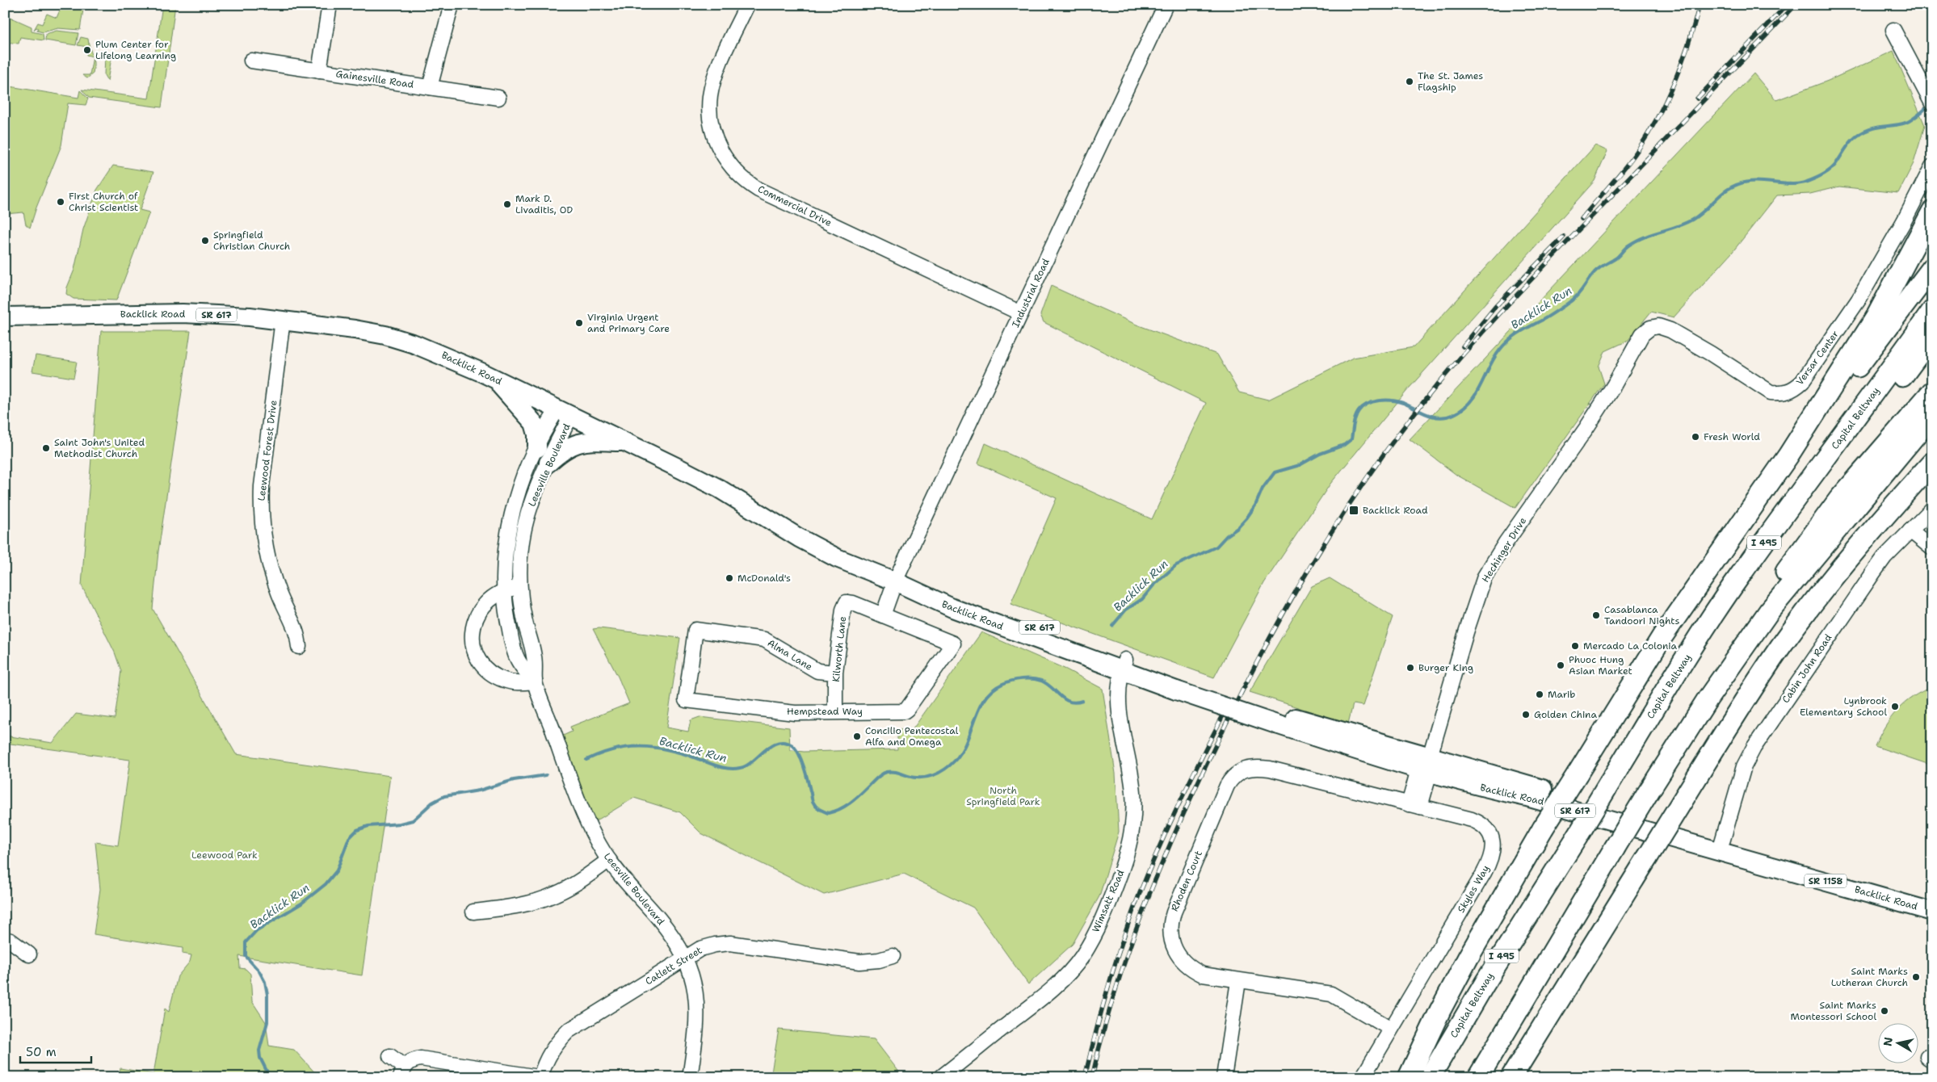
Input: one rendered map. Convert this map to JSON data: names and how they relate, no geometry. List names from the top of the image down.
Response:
{
  "streets": {
    "highway": ["Capital Beltway", "I 495"],
    "main road": ["Backlick Road", "SR 617", "SR 1158"],
    "street": [
      "Gainesville Road",
      "Commercial Drive",
      "Industrial Road",
      "Versar Center",
      "Leewood Forest Drive",
      "Leesville Boulevard",
      "Hechinger Drive",
      "Kilworth Lane",
      "Alma Lane",
      "Cabin John Road",
      "Hempstead Way",
      "Rhoden Court",
      "Skyles Way",
      "Wimsatt Road",
      "Catlett Street"
    ]
  },
  "crossings": [
    ["Commercial Drive", "Industrial Road"],
    ["Industrial Road", "Backlick Road"],
    ["Backlick Road", "Leewood Forest Drive"],
    ["Backlick Road", "Leesville Boulevard"],
    ["Backlick Road", "Hechinger Drive"],
    ["Backlick Road", "Cabin John Road"],
    ["Backlick Road", "Wimsatt Road"],
    ["Versar Center", "Hechinger Drive"],
    ["Leesville Boulevard", "Catlett Street"],
    ["Kilworth Lane", "Alma Lane"],
    ["Kilworth Lane", "Hempstead Way"],
    ["Alma Lane", "Hempstead Way"],
    ["Rhoden Court", "Skyles Way"]
  ],
  "water": ["Backlick Run"],
  "parks": ["North Springfield Park", "Leewood Park"],
  "places": {
    "other": [
      "Plum Center for Lifelong Learning",
      "The St. James Flagship",
      "First Church of Christ Scientist",
      "Mark D. Livaditis, OD",
      "Springfield Christian Church",
      "Virginia Urgent and Primary Care",
      "Fresh World",
      "Saint John's United Methodist Church",
      "McDonald's",
      "Casablanca Tandoori Nights",
      "Mercado La Colonia",
      "Phuoc Hung Asian Market",
      "Burger King",
      "Marib",
      "Lynbrook Elementary School",
      "Golden China",
      "Concilio Pentecostal Alfa and Omega",
      "Saint Marks Lutheran Church",
      "Saint Marks Montessori School"
    ],
    "transit": ["Backlick Road"]
  },
  "scale_bar": "50 m",
  "north": "left"
}
